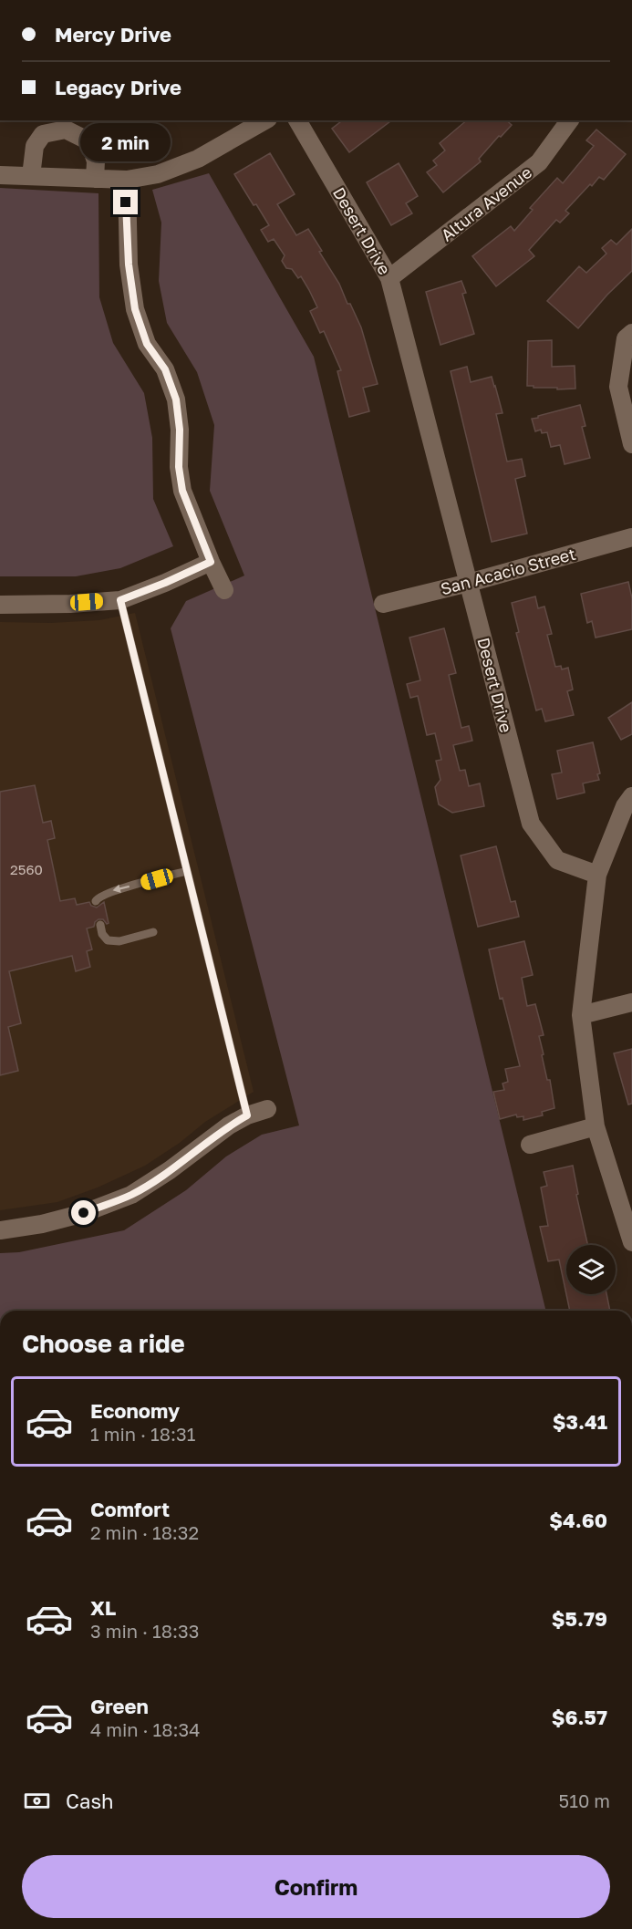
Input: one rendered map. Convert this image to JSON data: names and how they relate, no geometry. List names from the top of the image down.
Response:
{
  "streets": {
    "street": ["Altura Avenue", "Desert Drive", "San Acacio Street"]
  },
  "crossings": [
    ["Altura Avenue", "Desert Drive"],
    ["Desert Drive", "San Acacio Street"]
  ],
  "house_numbers": ["2560"],
  "page": {
    "banner": ["Mercy Drive", "Legacy Drive"],
    "bubble": "2 min",
    "heading": "Choose a ride",
    "list": [
      {
        "name": "Economy",
        "note": "1 min · 18:31",
        "value": "$3.41"
      },
      {
        "name": "Comfort",
        "note": "2 min · 18:32",
        "value": "$4.60"
      },
      {
        "name": "XL",
        "note": "3 min · 18:33",
        "value": "$5.79"
      },
      {
        "name": "Green",
        "note": "4 min · 18:34",
        "value": "$6.57"
      }
    ],
    "pay": ["Cash", "510 m"],
    "buttons": "Confirm"
  }
}
